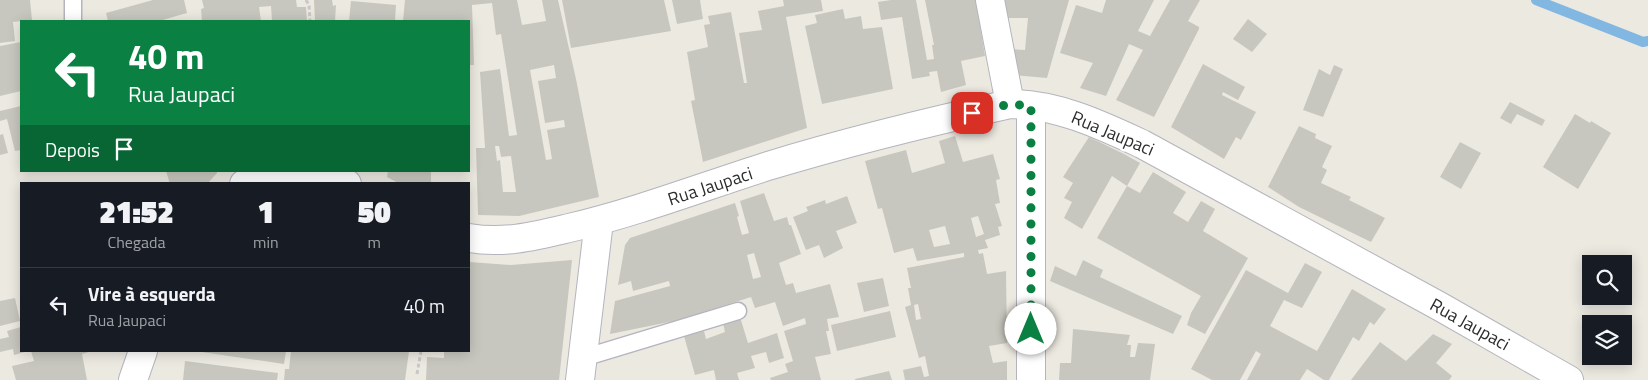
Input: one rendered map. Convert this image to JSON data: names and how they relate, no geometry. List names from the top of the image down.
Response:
{
  "streets": {
    "street": ["Rua Jaupaci"]
  },
  "page": {
    "turn": ["40 m", "Rua Jaupaci"],
    "then": "Depois",
    "eta": [
      "21:52",
      "Chegada",
      "1",
      "min",
      "50",
      "m"
    ],
    "list": [
      {
        "name": "Vire à esquerda",
        "note": "Rua Jaupaci",
        "value": "40 m"
      }
    ]
  }
}
